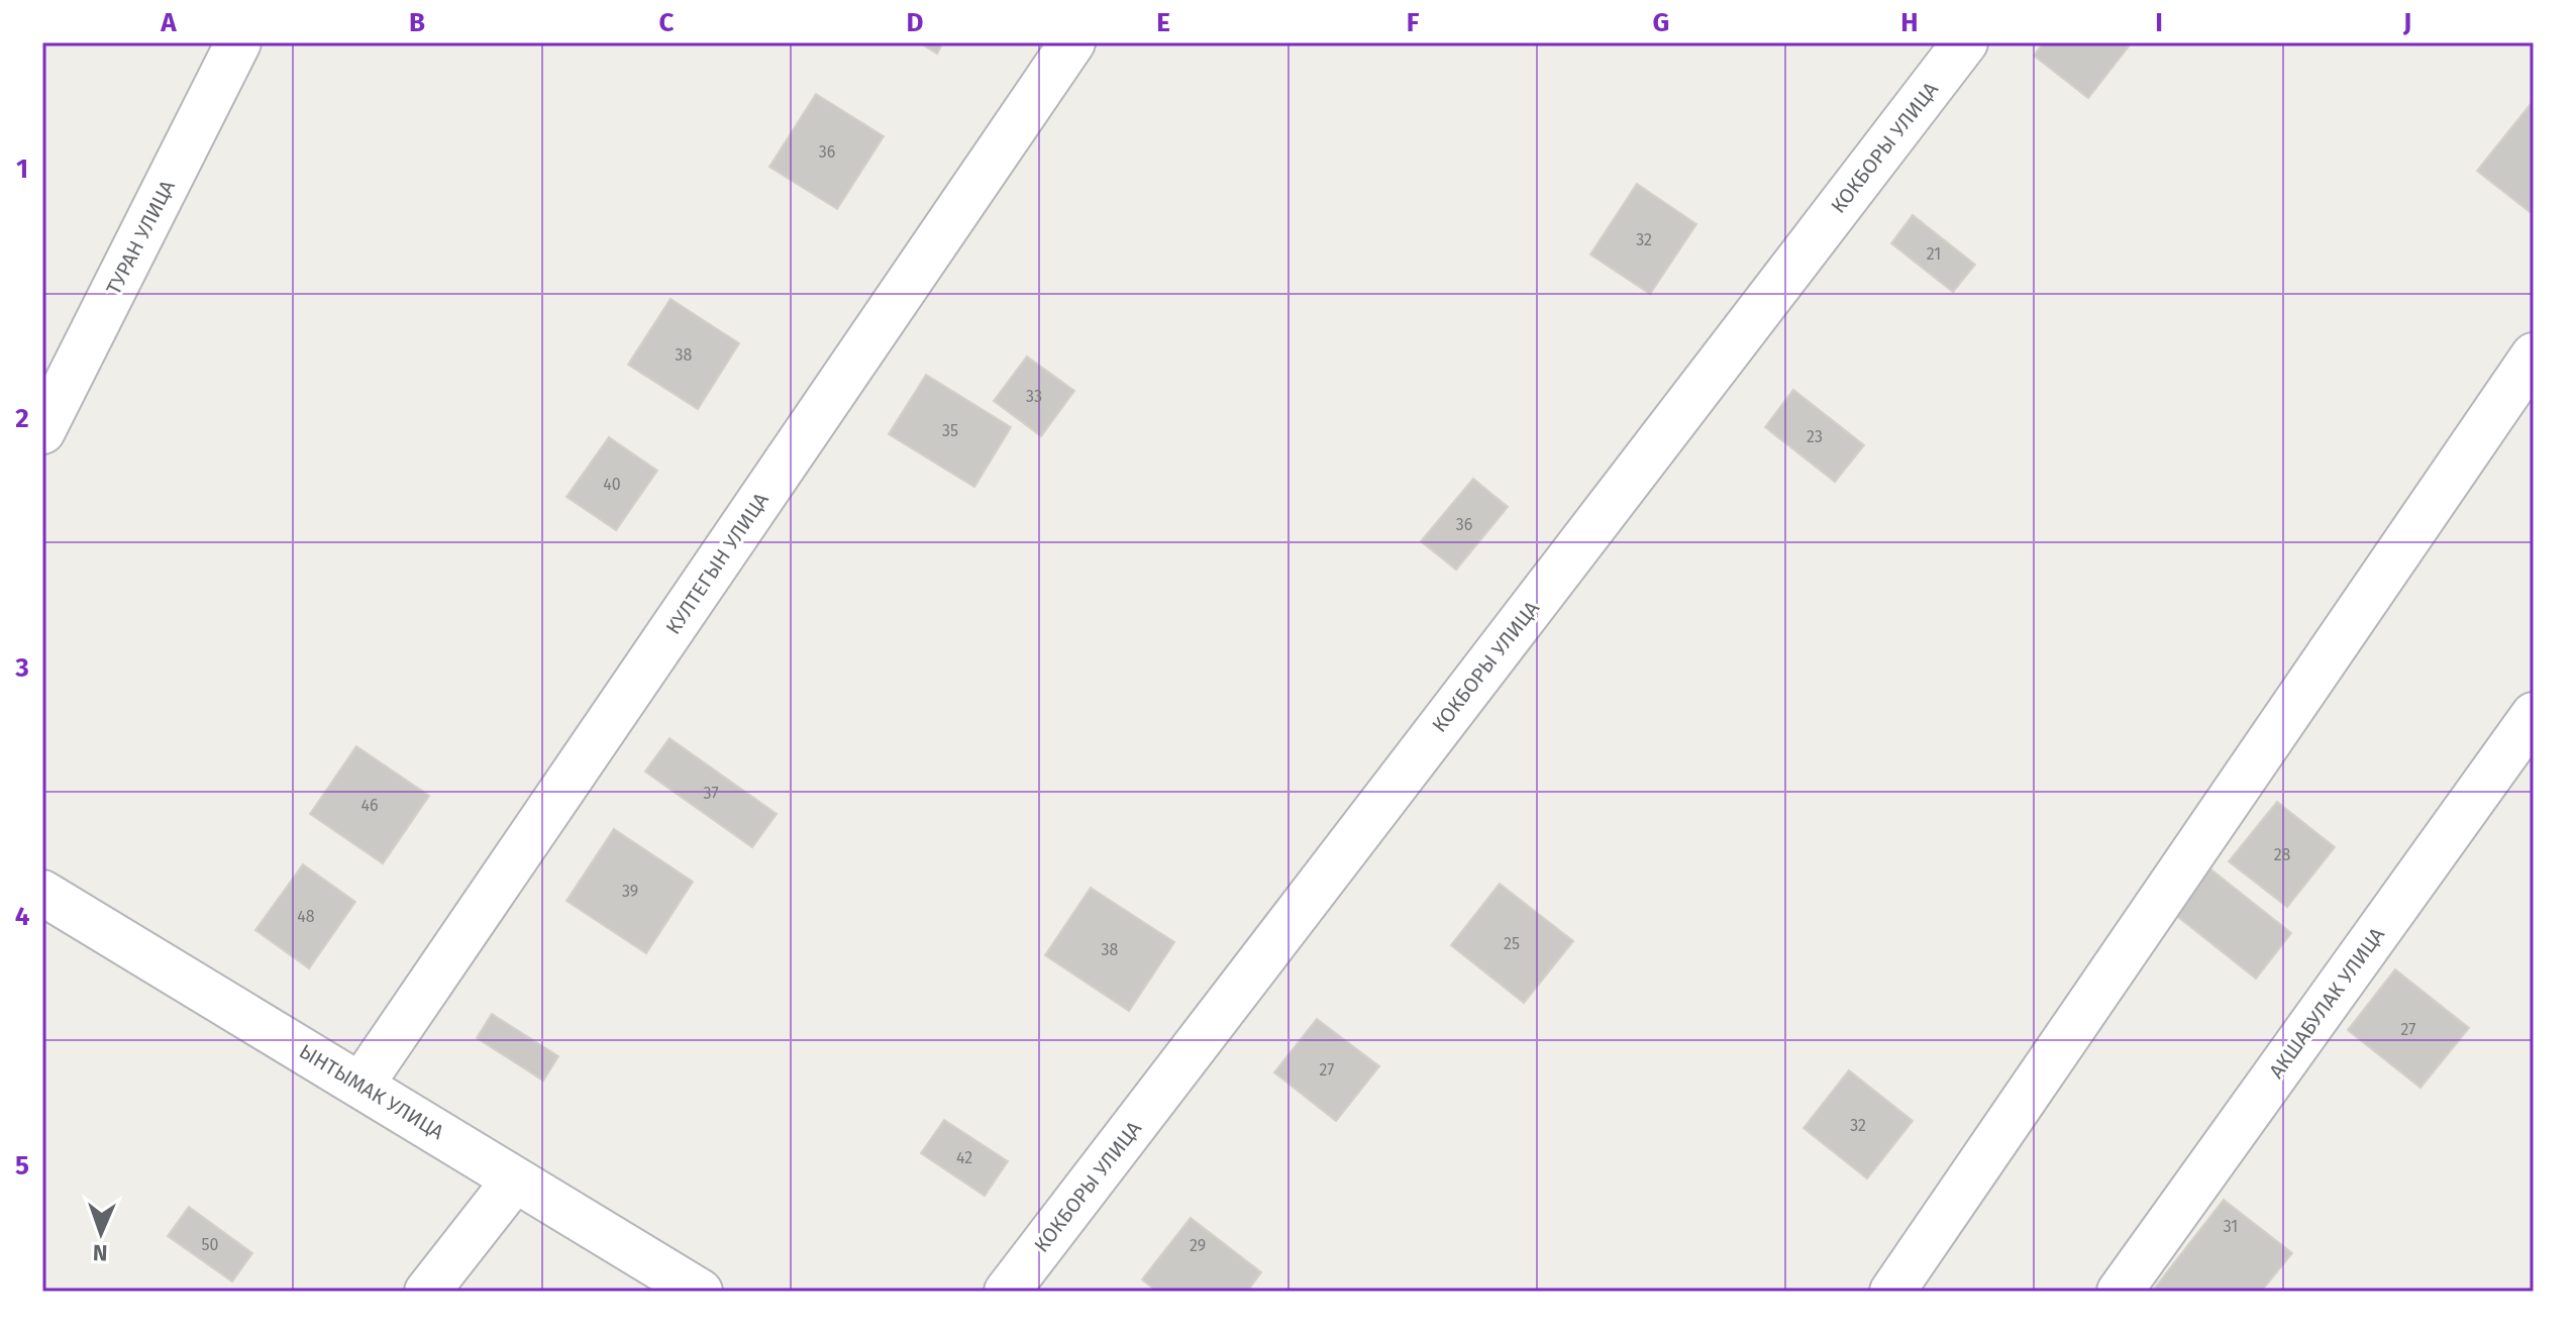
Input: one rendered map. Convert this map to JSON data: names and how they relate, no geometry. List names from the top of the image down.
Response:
{
  "streets": {
    "street": [
      "КОКБОРЫ УЛИЦА",
      "ТУРАН УЛИЦА",
      "КУЛТЕГЫН УЛИЦА",
      "АКШАБУЛАК УЛИЦА",
      "ЫНТЫМАК УЛИЦА"
    ]
  },
  "crossings": [
    ["КУЛТЕГЫН УЛИЦА", "ЫНТЫМАК УЛИЦА"]
  ],
  "house_numbers": [
    "36",
    "32",
    "21",
    "38",
    "33",
    "35",
    "23",
    "40",
    "36",
    "37",
    "46",
    "28",
    "39",
    "48",
    "25",
    "38",
    "27",
    "27",
    "32",
    "42",
    "31",
    "50",
    "29"
  ],
  "north": "bottom",
  "grid": {
    "columns": [
      "A",
      "B",
      "C",
      "D",
      "E",
      "F",
      "G",
      "H",
      "I",
      "J"
    ],
    "rows": [
      "1",
      "2",
      "3",
      "4",
      "5"
    ]
  }
}
